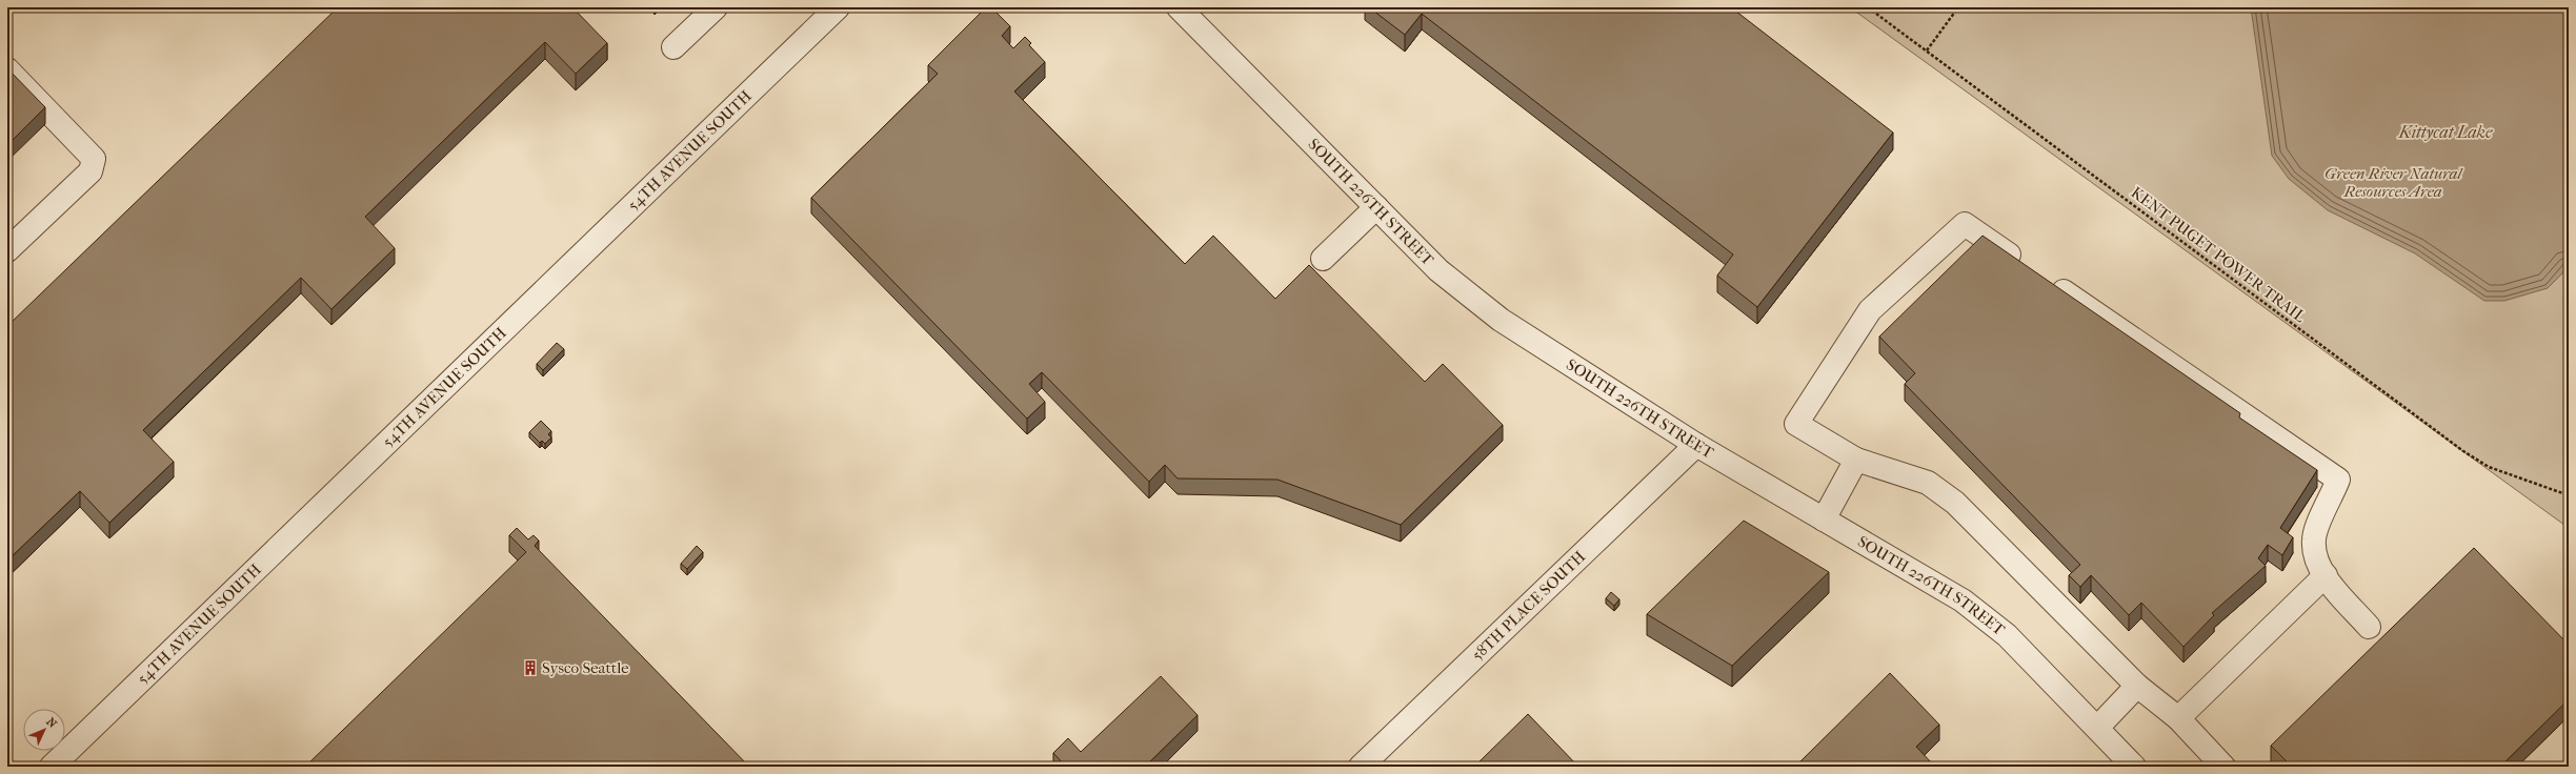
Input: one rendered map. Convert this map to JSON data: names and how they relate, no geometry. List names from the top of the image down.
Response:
{
  "streets": {
    "street": ["54TH AVENUE SOUTH", "SOUTH 226TH STREET", "58TH PLACE SOUTH"],
    "path": ["KENT PUGET POWER TRAIL"]
  },
  "crossings": [
    ["SOUTH 226TH STREET", "58TH PLACE SOUTH"]
  ],
  "water": ["Kittycat Lake"],
  "parks": ["Green River Natural Resources Area"],
  "places": {
    "building": ["Sysco Seattle"]
  },
  "north": "top right"
}
